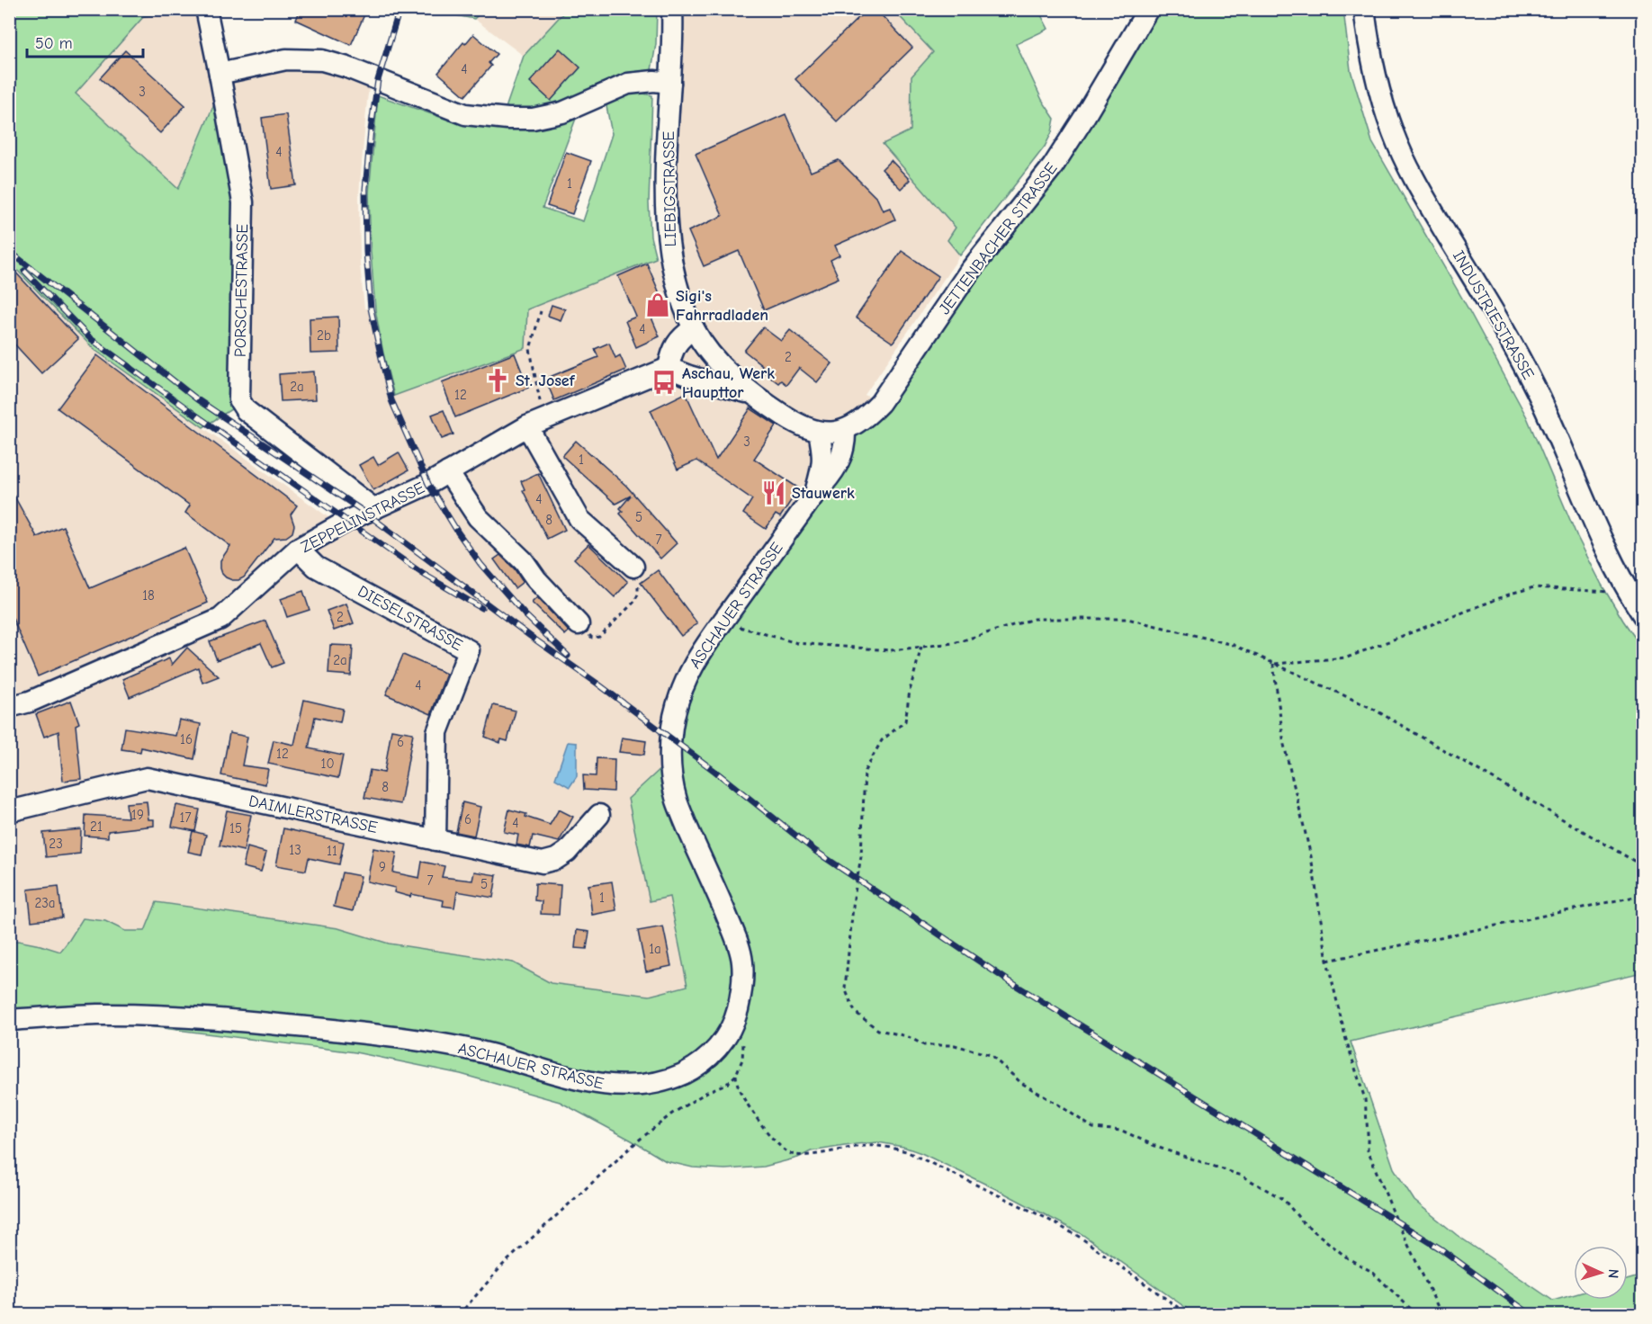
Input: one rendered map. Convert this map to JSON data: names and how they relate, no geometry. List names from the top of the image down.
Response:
{
  "streets": {
    "street": [
      "LIEBIGSTRASSE",
      "JETTENBACHER STRASSE",
      "PORSCHESTRASSE",
      "INDUSTRIESTRASSE",
      "ZEPPELINSTRASSE",
      "ASCHAUER STRASSE",
      "DIESELSTRASSE",
      "DAIMLERSTRASSE"
    ]
  },
  "crossings": [
    ["LIEBIGSTRASSE", "JETTENBACHER STRASSE"],
    ["LIEBIGSTRASSE", "ASCHAUER STRASSE"],
    ["JETTENBACHER STRASSE", "ASCHAUER STRASSE"],
    ["PORSCHESTRASSE", "ZEPPELINSTRASSE"],
    ["ZEPPELINSTRASSE", "DIESELSTRASSE"],
    ["DIESELSTRASSE", "DAIMLERSTRASSE"]
  ],
  "places": {
    "shop": ["Sigi's Fahrradladen"],
    "church": ["St. Josef"],
    "bus stop": ["Aschau, Werk Haupttor"],
    "restaurant": ["Stauwerk"]
  },
  "house_numbers": [
    "4",
    "3",
    "4",
    "1",
    "4",
    "2b",
    "2",
    "2a",
    "12",
    "3",
    "1",
    "4",
    "5",
    "8",
    "7",
    "18",
    "2",
    "2a",
    "4",
    "16",
    "6",
    "12",
    "10",
    "8",
    "19",
    "17",
    "6",
    "4",
    "21",
    "15",
    "23",
    "13",
    "11",
    "9",
    "7",
    "5",
    "1",
    "23a",
    "1a"
  ],
  "scale_bar": "50 m",
  "north": "right"
}
